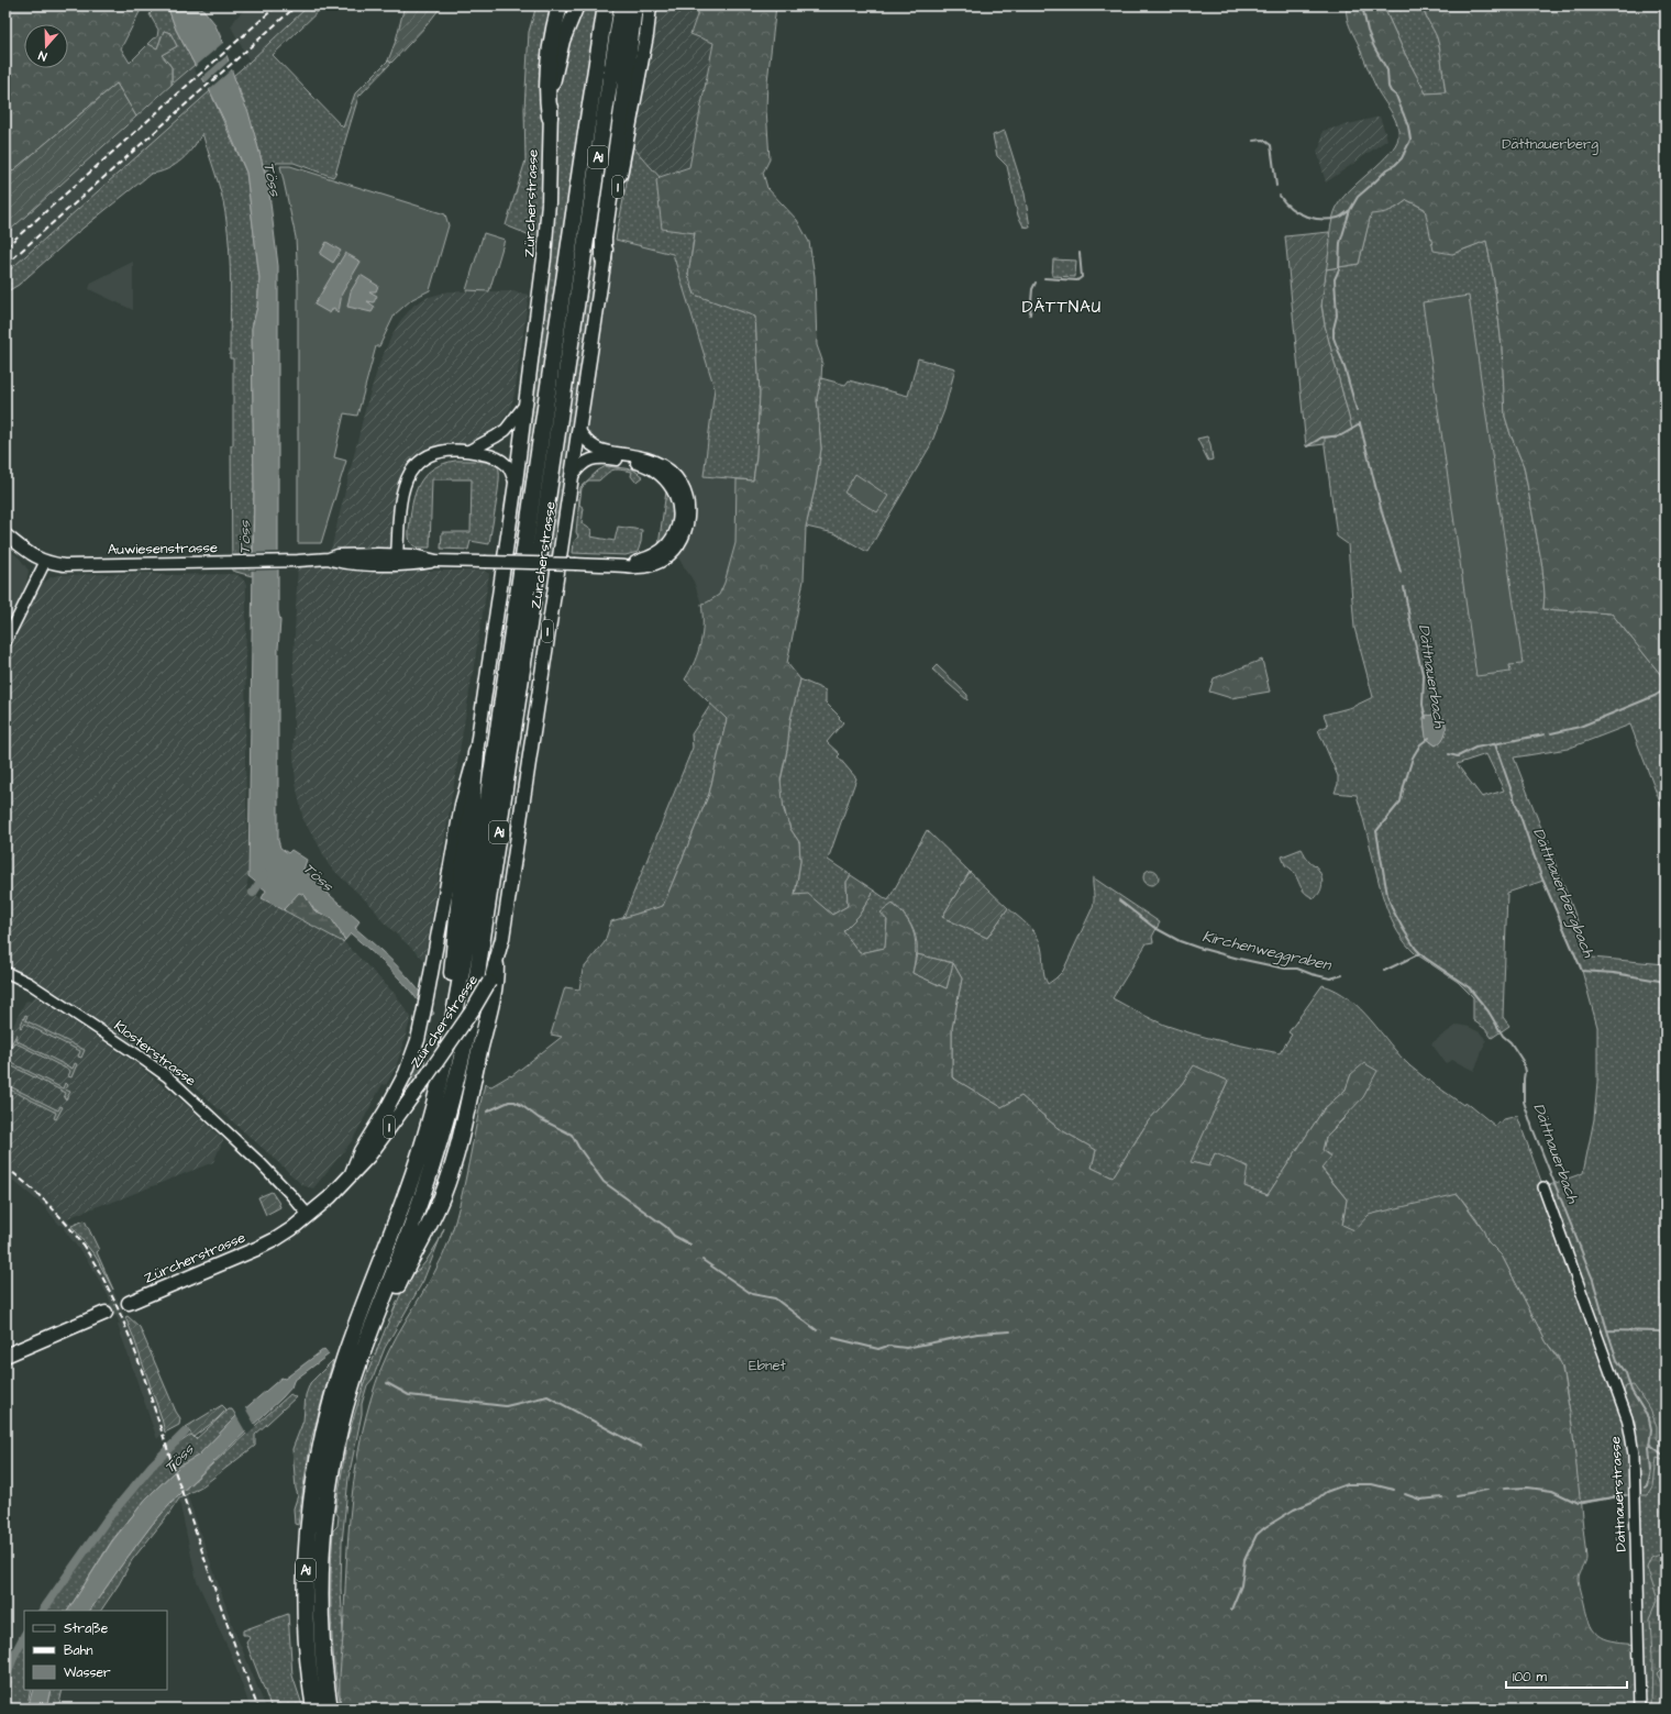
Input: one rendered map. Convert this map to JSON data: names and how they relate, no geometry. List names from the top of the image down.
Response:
{
  "streets": {
    "highway": ["A1"],
    "main road": ["1", "Zürcherstrasse", "Auwiesenstrasse"],
    "street": ["Klosterstrasse", "Dättnauerstrasse"]
  },
  "crossings": [
    ["A1", "Zürcherstrasse"],
    ["Zürcherstrasse", "Auwiesenstrasse"],
    ["Zürcherstrasse", "Klosterstrasse"]
  ],
  "districts": ["DÄTTNAU"],
  "water": [
    "Töss",
    "Dättnauerbach",
    "Dättnauerbergbach",
    "Kirchenweggraben"
  ],
  "parks": ["Dättnauerberg", "Ebnet"],
  "legend": ["Straße", "Bahn", "Wasser"],
  "scale_bar": "100 m",
  "north": "bottom"
}
